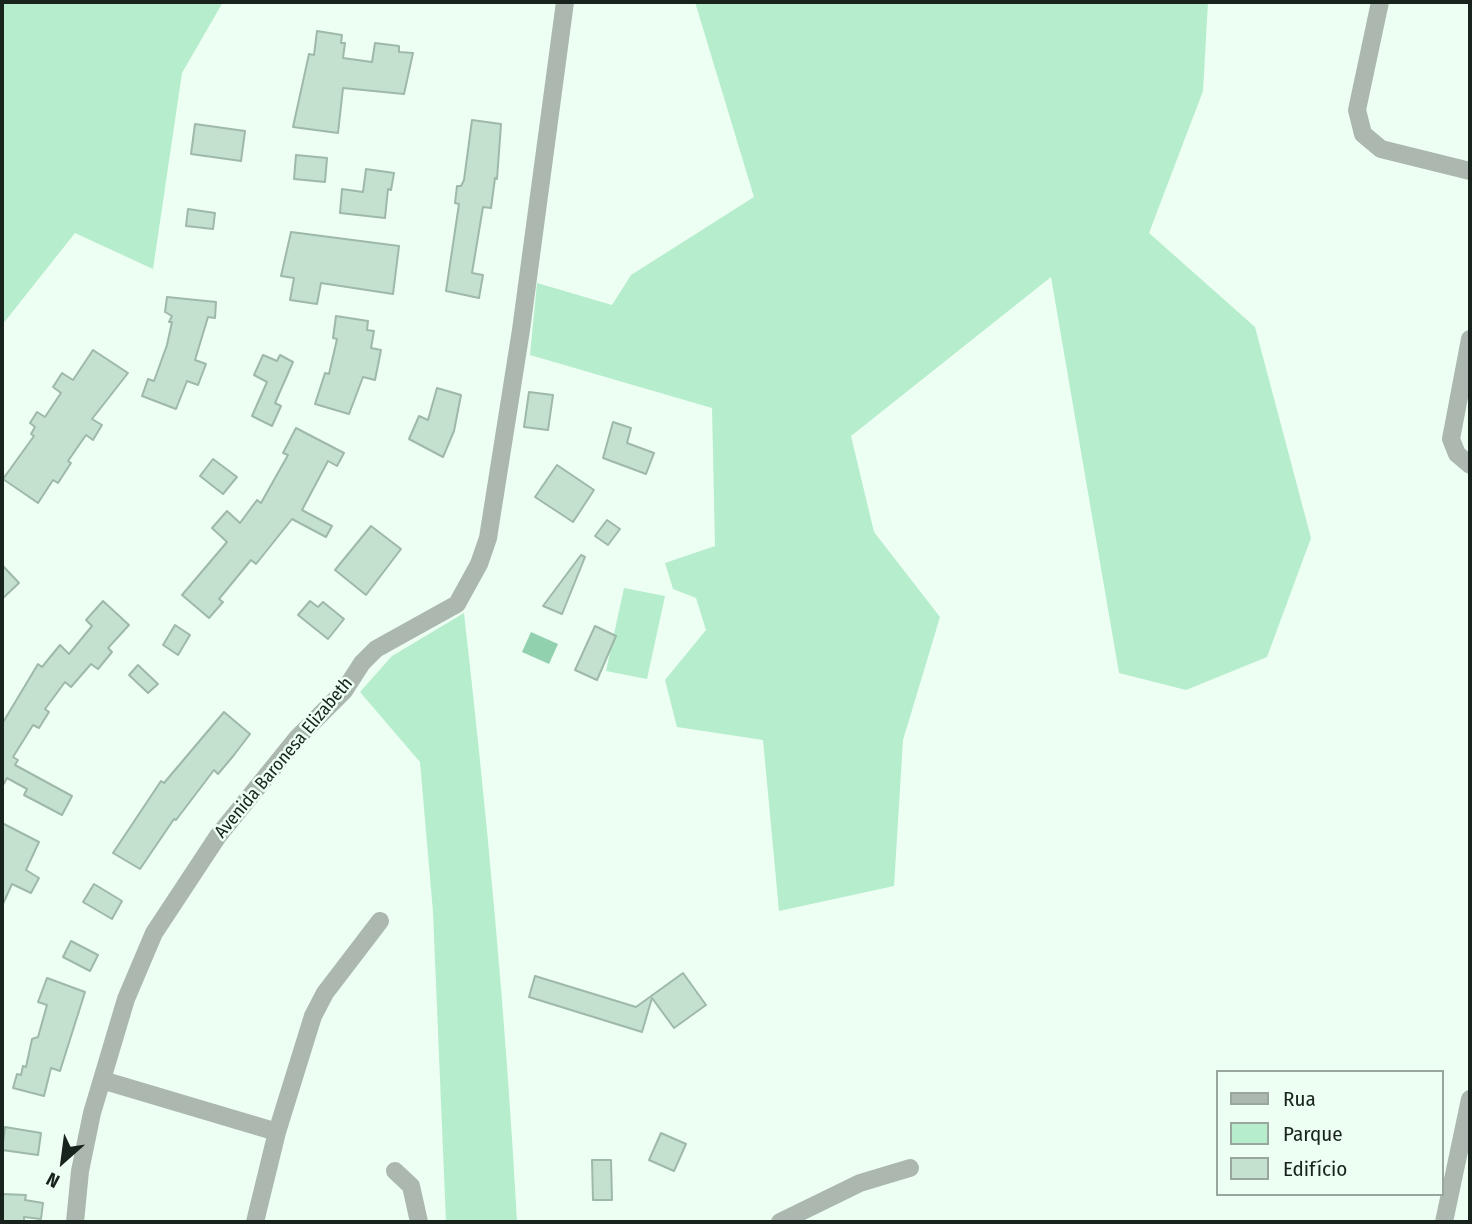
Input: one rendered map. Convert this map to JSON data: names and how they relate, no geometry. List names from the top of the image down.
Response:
{
  "streets": {
    "street": ["Avenida Baronesa Elizabeth"]
  },
  "legend": ["Rua", "Parque", "Edifício"],
  "north": "bottom left"
}
